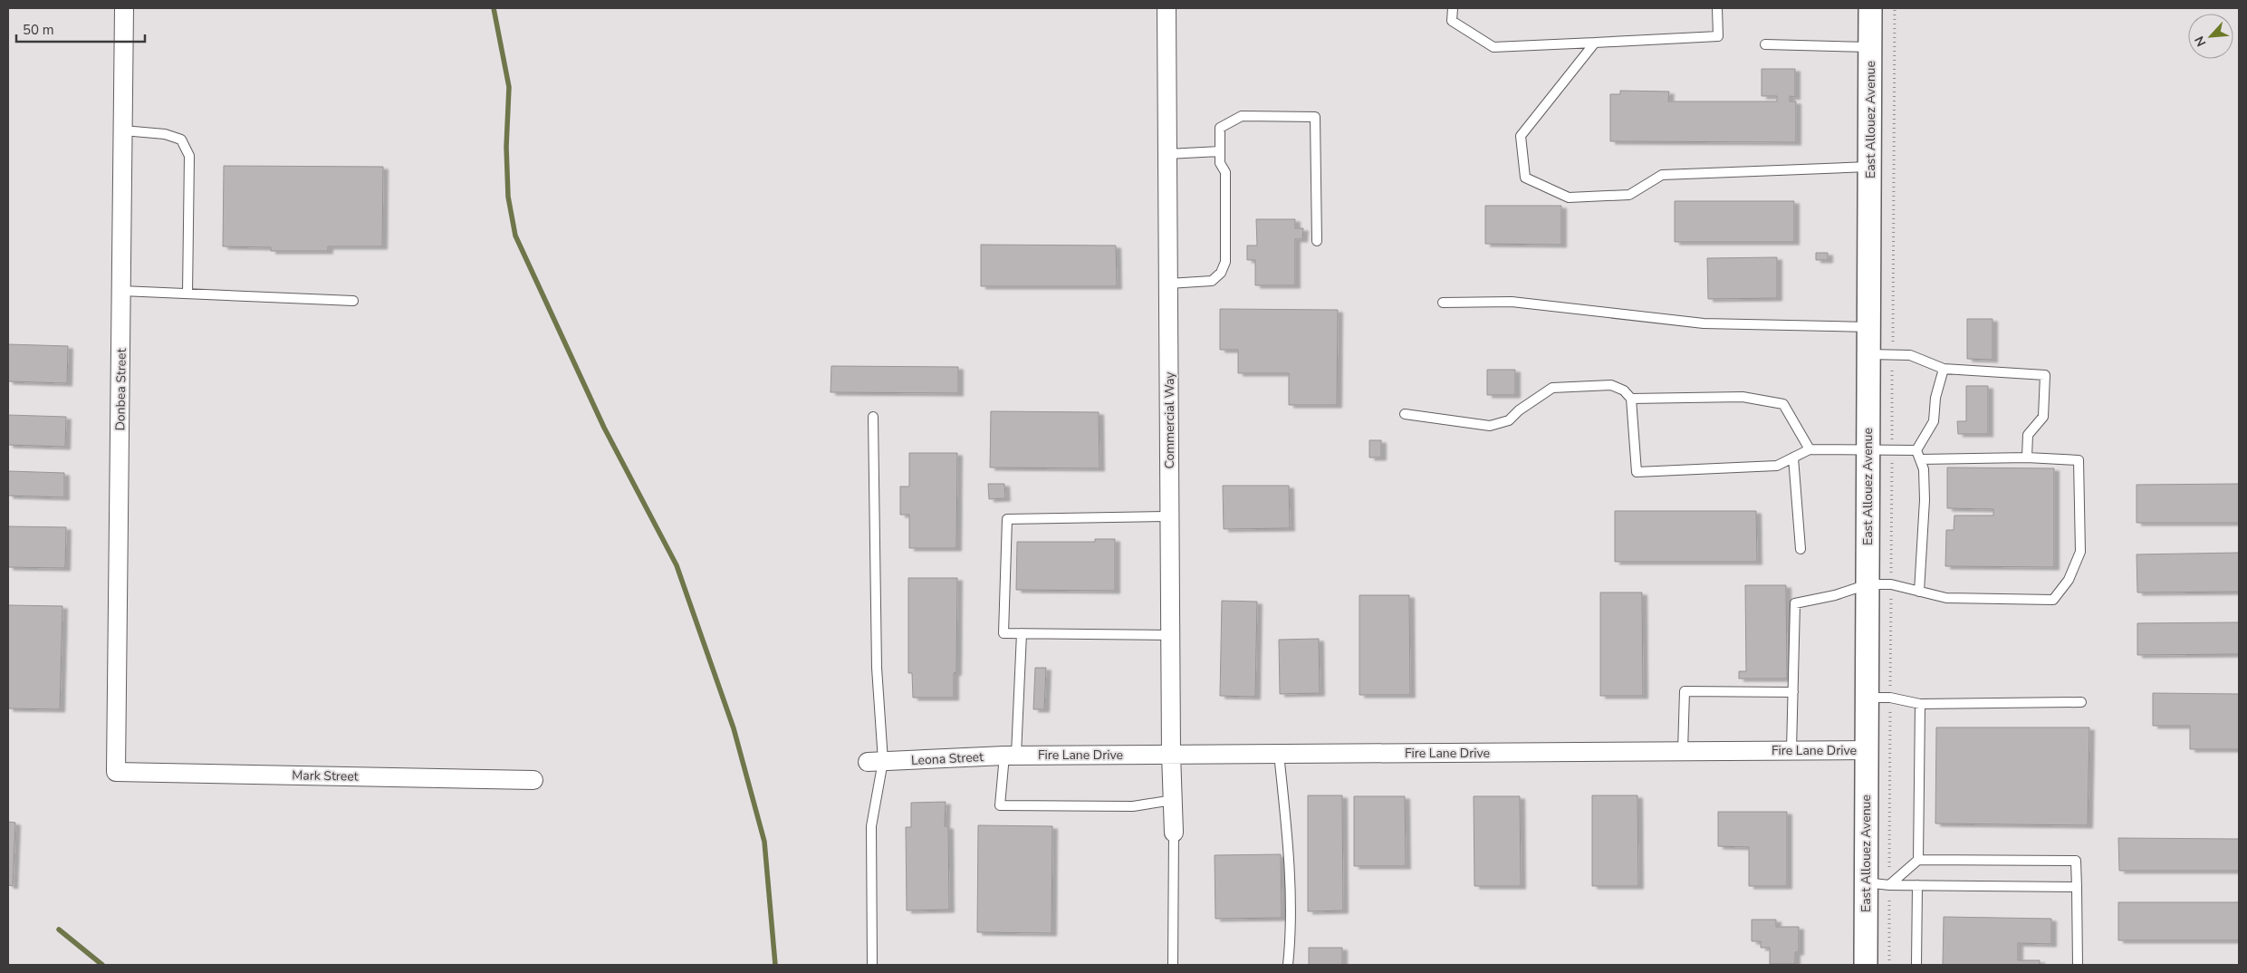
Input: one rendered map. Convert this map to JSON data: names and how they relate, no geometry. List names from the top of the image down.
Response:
{
  "streets": {
    "street": [
      "East Allouez Avenue",
      "Donbea Street",
      "Commercial Way",
      "Fire Lane Drive",
      "Leona Street",
      "Mark Street"
    ]
  },
  "crossings": [
    ["East Allouez Avenue", "Fire Lane Drive"],
    ["Donbea Street", "Mark Street"],
    ["Commercial Way", "Fire Lane Drive"],
    ["Fire Lane Drive", "Leona Street"]
  ],
  "scale_bar": "50 m",
  "north": "bottom left"
}
